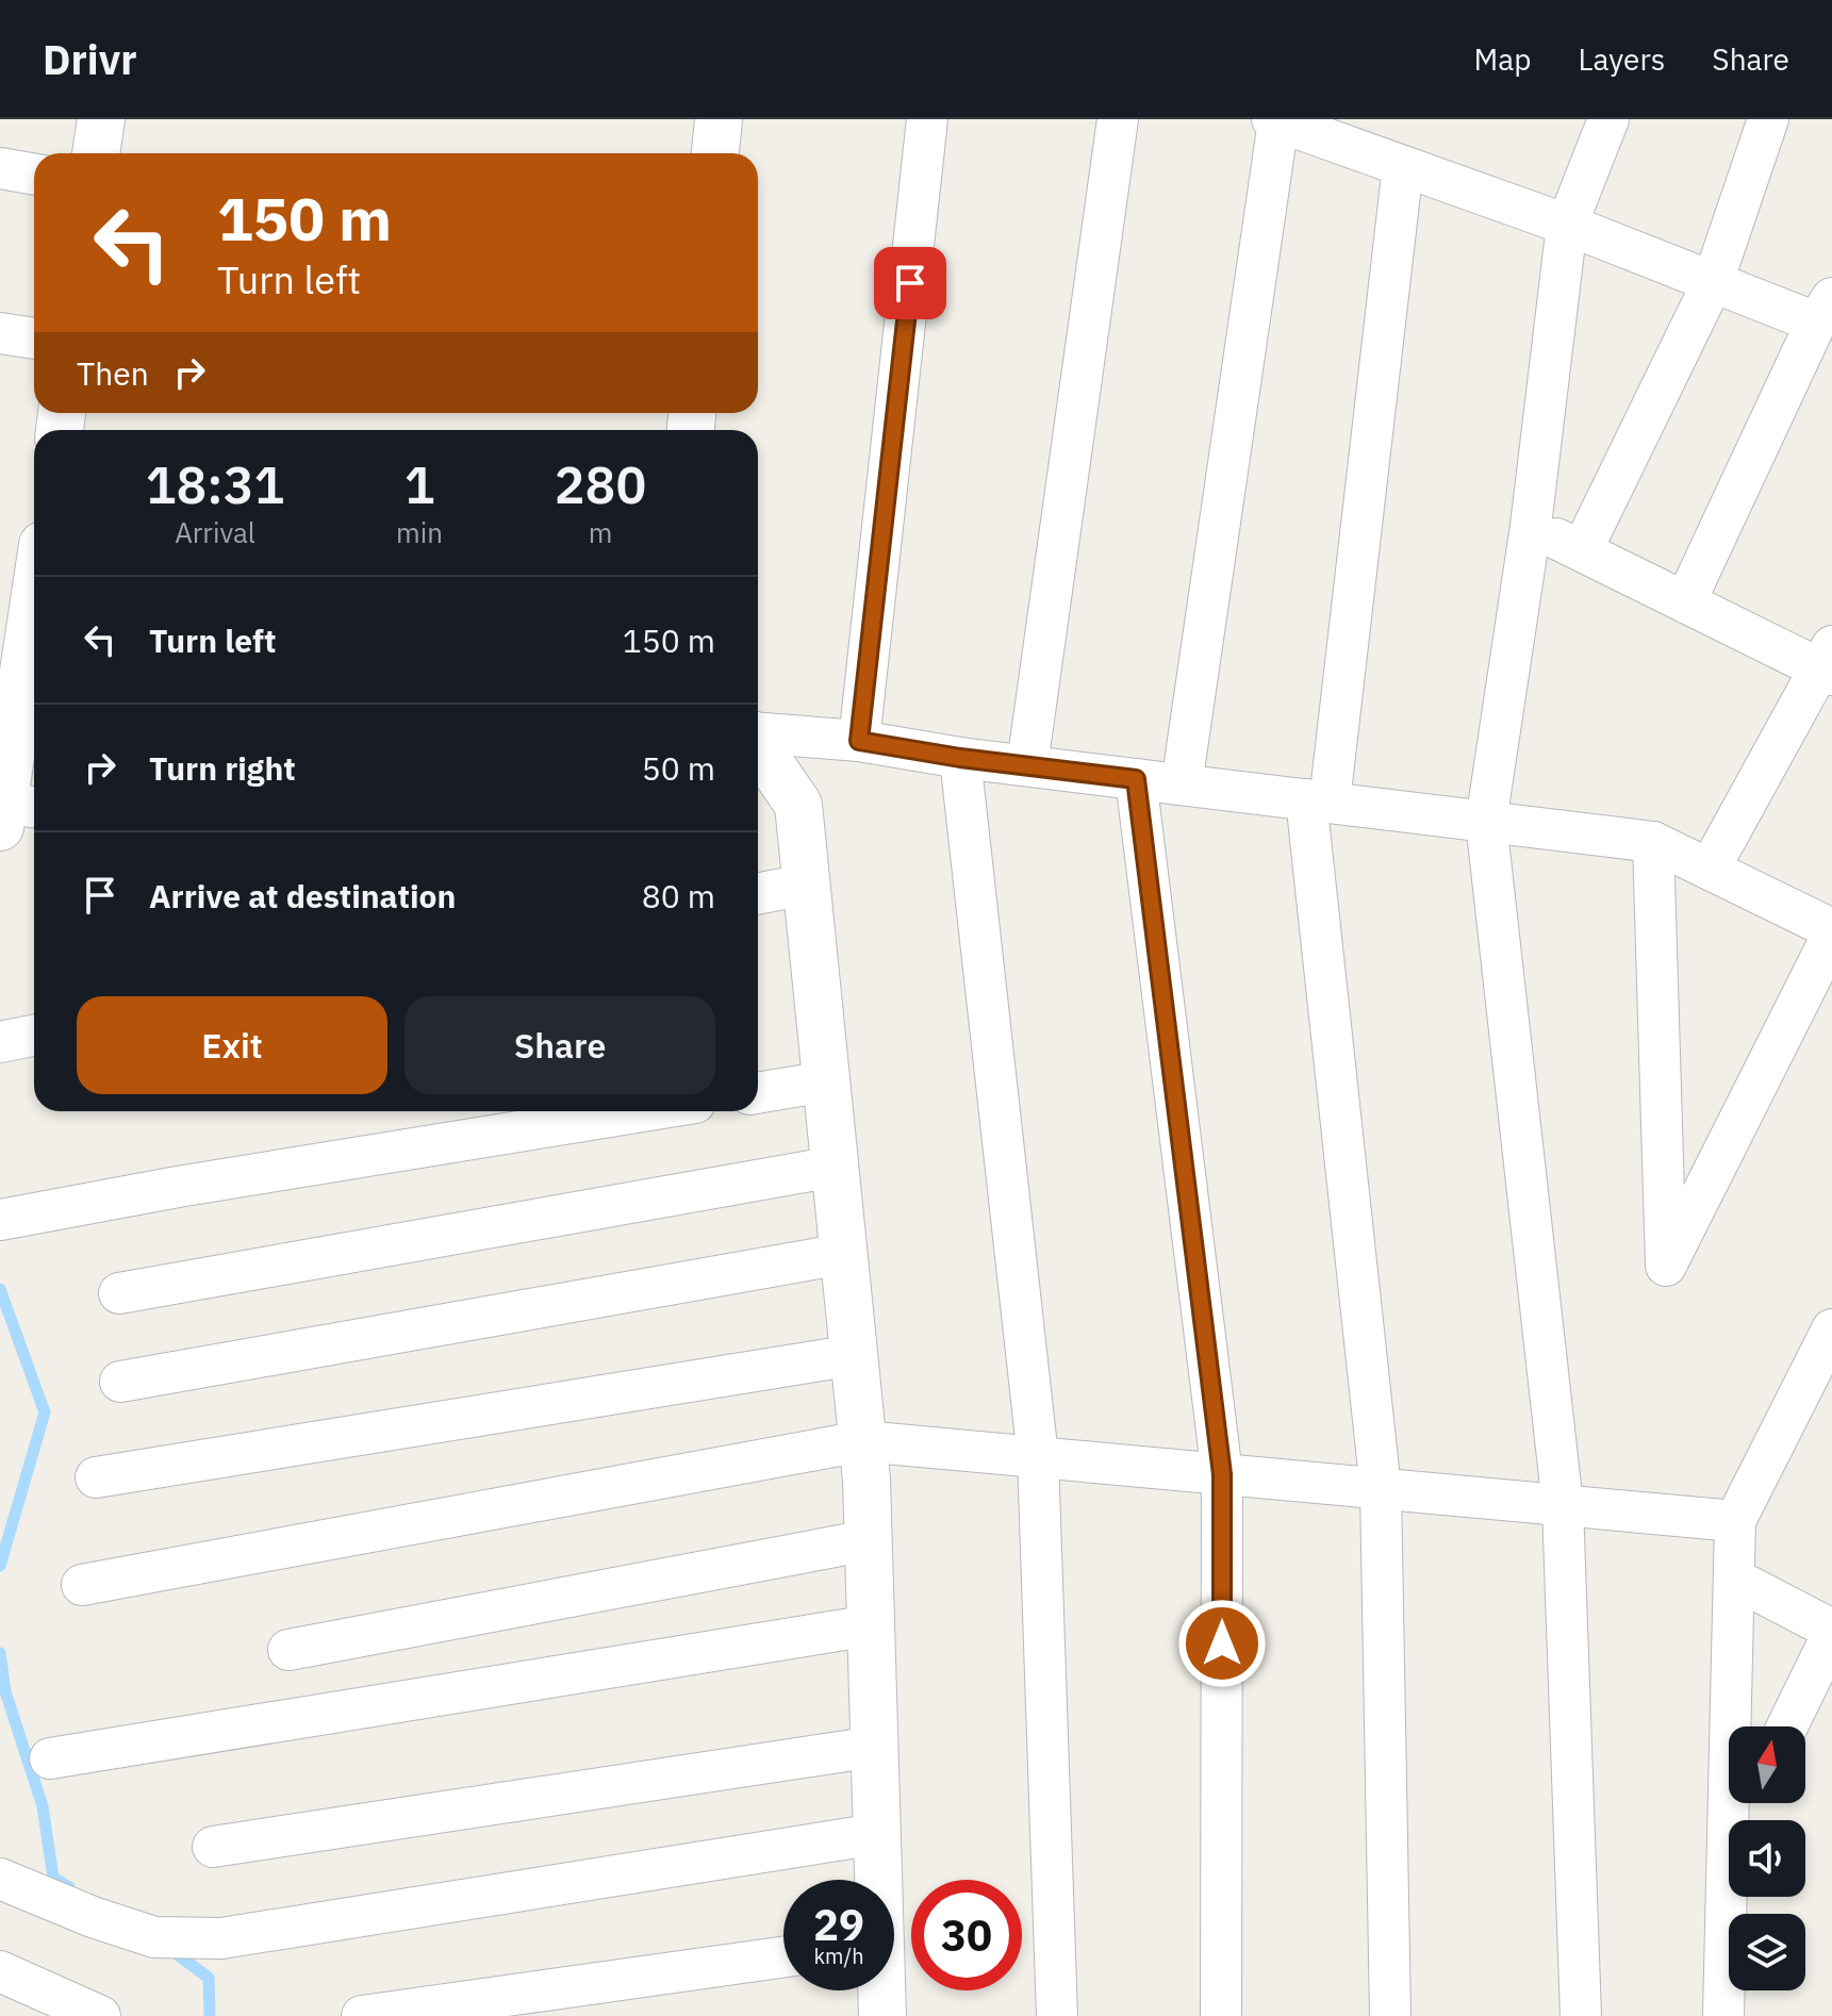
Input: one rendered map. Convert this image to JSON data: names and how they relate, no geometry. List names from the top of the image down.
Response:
{
  "north": "top",
  "page": {
    "header": "Drivr",
    "nav": ["Map", "Layers", "Share"],
    "turn": ["150 m", "Turn left"],
    "then": "Then",
    "eta": [
      "18:31",
      "Arrival",
      "1",
      "min",
      "280",
      "m"
    ],
    "list": [
      {
        "name": "Turn left",
        "value": "150 m"
      },
      {
        "name": "Turn right",
        "value": "50 m"
      },
      {
        "name": "Arrive at destination",
        "value": "80 m"
      }
    ],
    "buttons": ["Exit", "Share"],
    "speed": "29 km/h",
    "limit": "30"
  }
}
